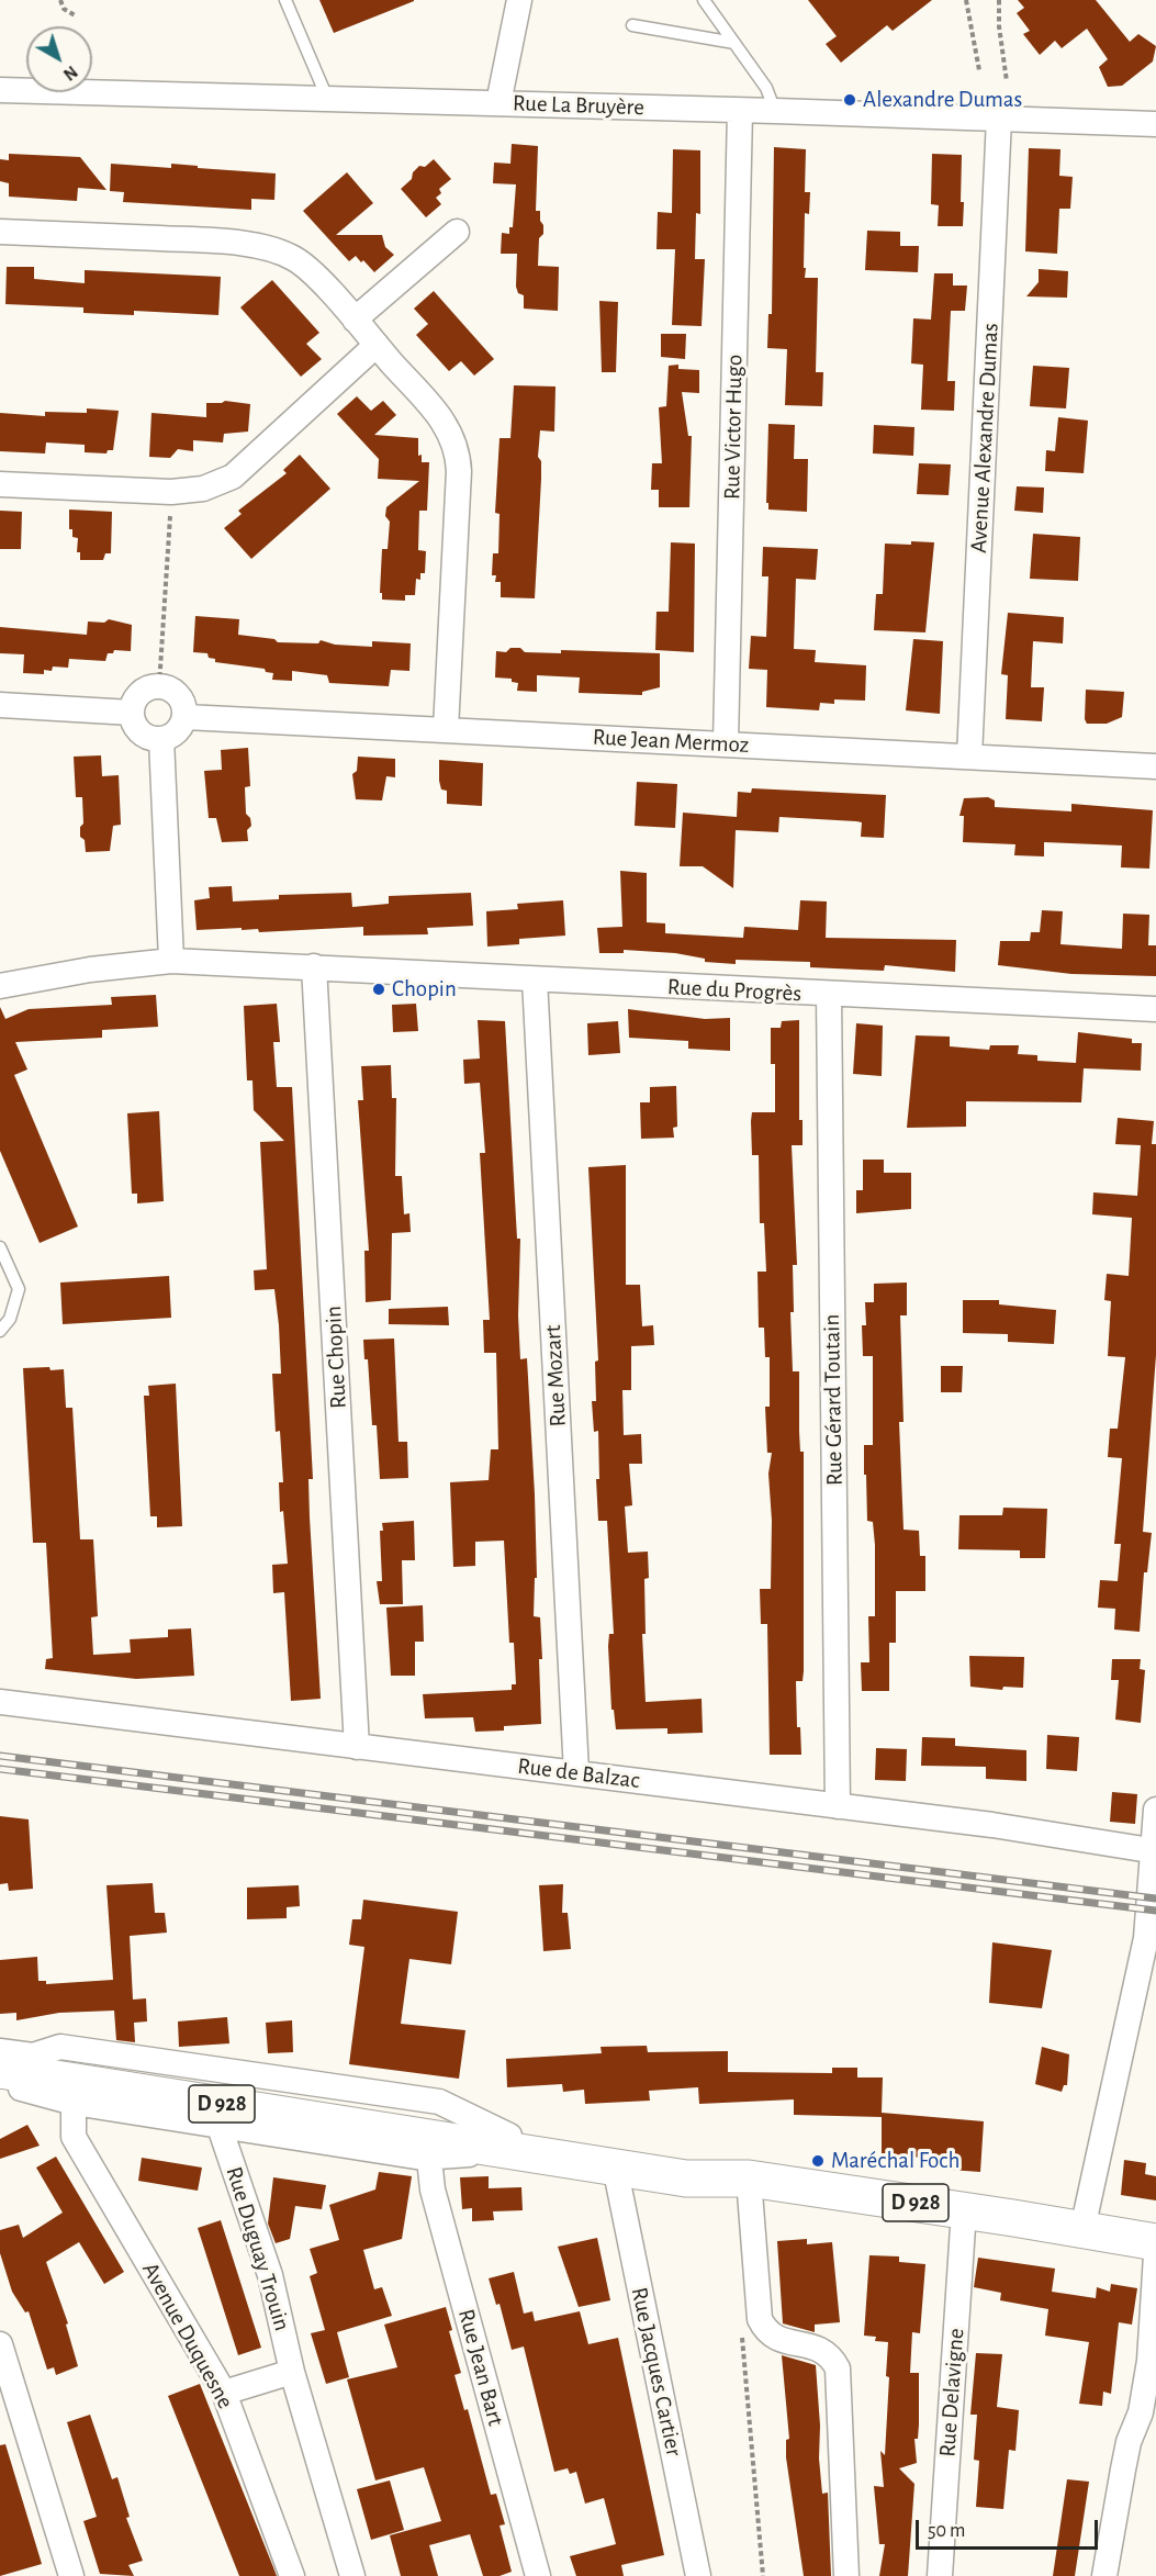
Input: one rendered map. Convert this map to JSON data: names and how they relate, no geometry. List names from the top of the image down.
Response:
{
  "streets": {
    "main road": ["D 928"],
    "street": [
      "Rue La Bruyère",
      "Rue Victor Hugo",
      "Avenue Alexandre Dumas",
      "Rue Jean Mermoz",
      "Rue du Progrès",
      "Rue Chopin",
      "Rue Mozart",
      "Rue Gérard Toutain",
      "Rue de Balzac",
      "Rue Duguay Trouin",
      "Avenue Duquesne",
      "Rue Jean Bart",
      "Rue Jacques Cartier",
      "Rue Delavigne"
    ]
  },
  "crossings": [
    ["Rue La Bruyère", "Rue Victor Hugo"],
    ["Rue La Bruyère", "Avenue Alexandre Dumas"],
    ["Rue Victor Hugo", "Rue Jean Mermoz"],
    ["Avenue Alexandre Dumas", "Rue Jean Mermoz"],
    ["Rue du Progrès", "Rue Chopin"],
    ["Rue du Progrès", "Rue Mozart"],
    ["Rue du Progrès", "Rue Gérard Toutain"],
    ["Rue Chopin", "Rue de Balzac"],
    ["Rue Mozart", "Rue de Balzac"],
    ["Rue Gérard Toutain", "Rue de Balzac"],
    ["D 928", "Rue Jean Bart"],
    ["D 928", "Rue Delavigne"]
  ],
  "places": ["Alexandre Dumas", "Chopin", "Maréchal Foch"],
  "scale_bar": "50 m",
  "north": "bottom right"
}
